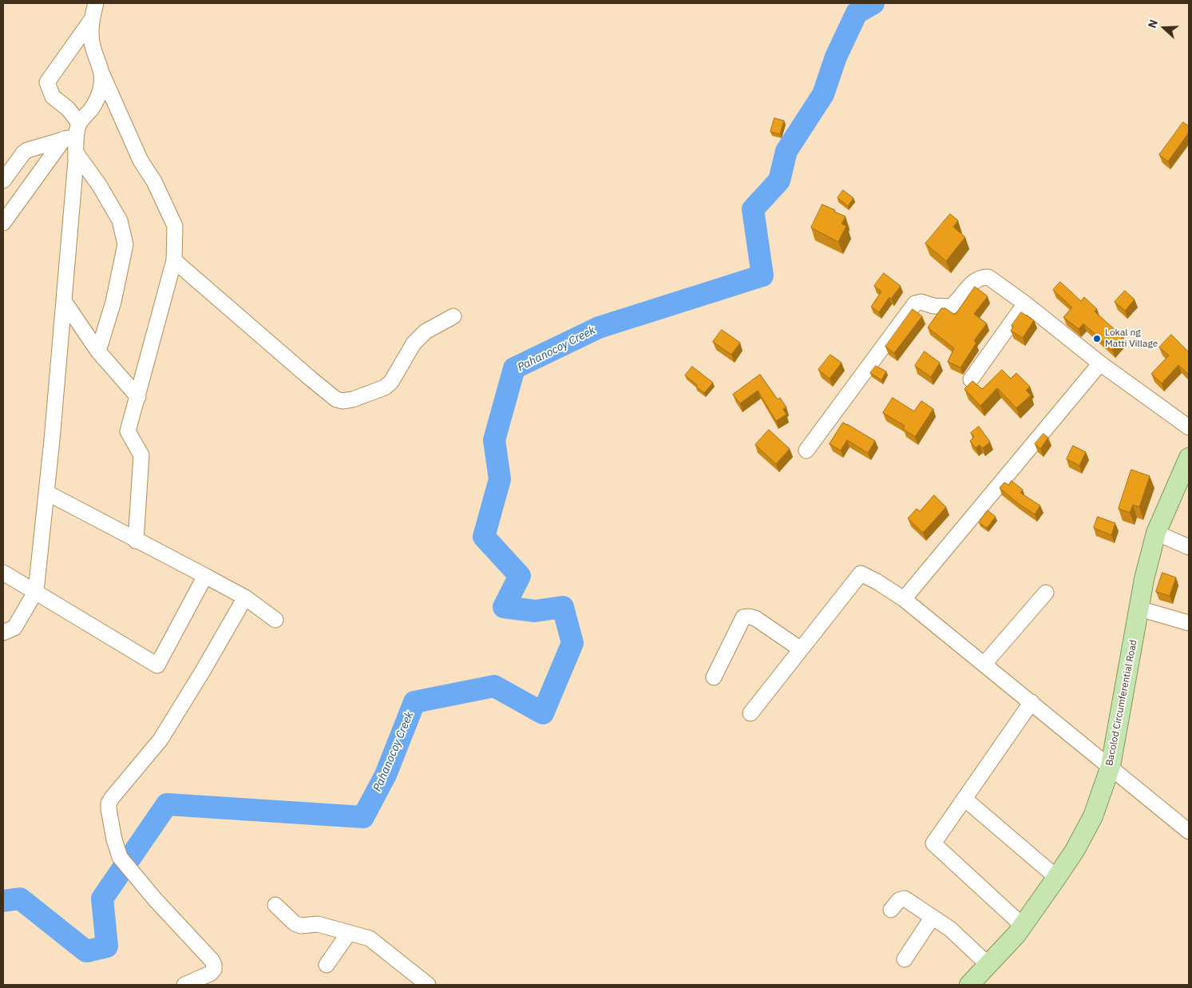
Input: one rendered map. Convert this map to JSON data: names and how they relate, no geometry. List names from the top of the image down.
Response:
{
  "streets": {
    "main road": ["Bacolod Circumferential Road"]
  },
  "water": ["Pahanocoy Creek"],
  "places": ["Lokal ng Matti Village"],
  "north": "left"
}
